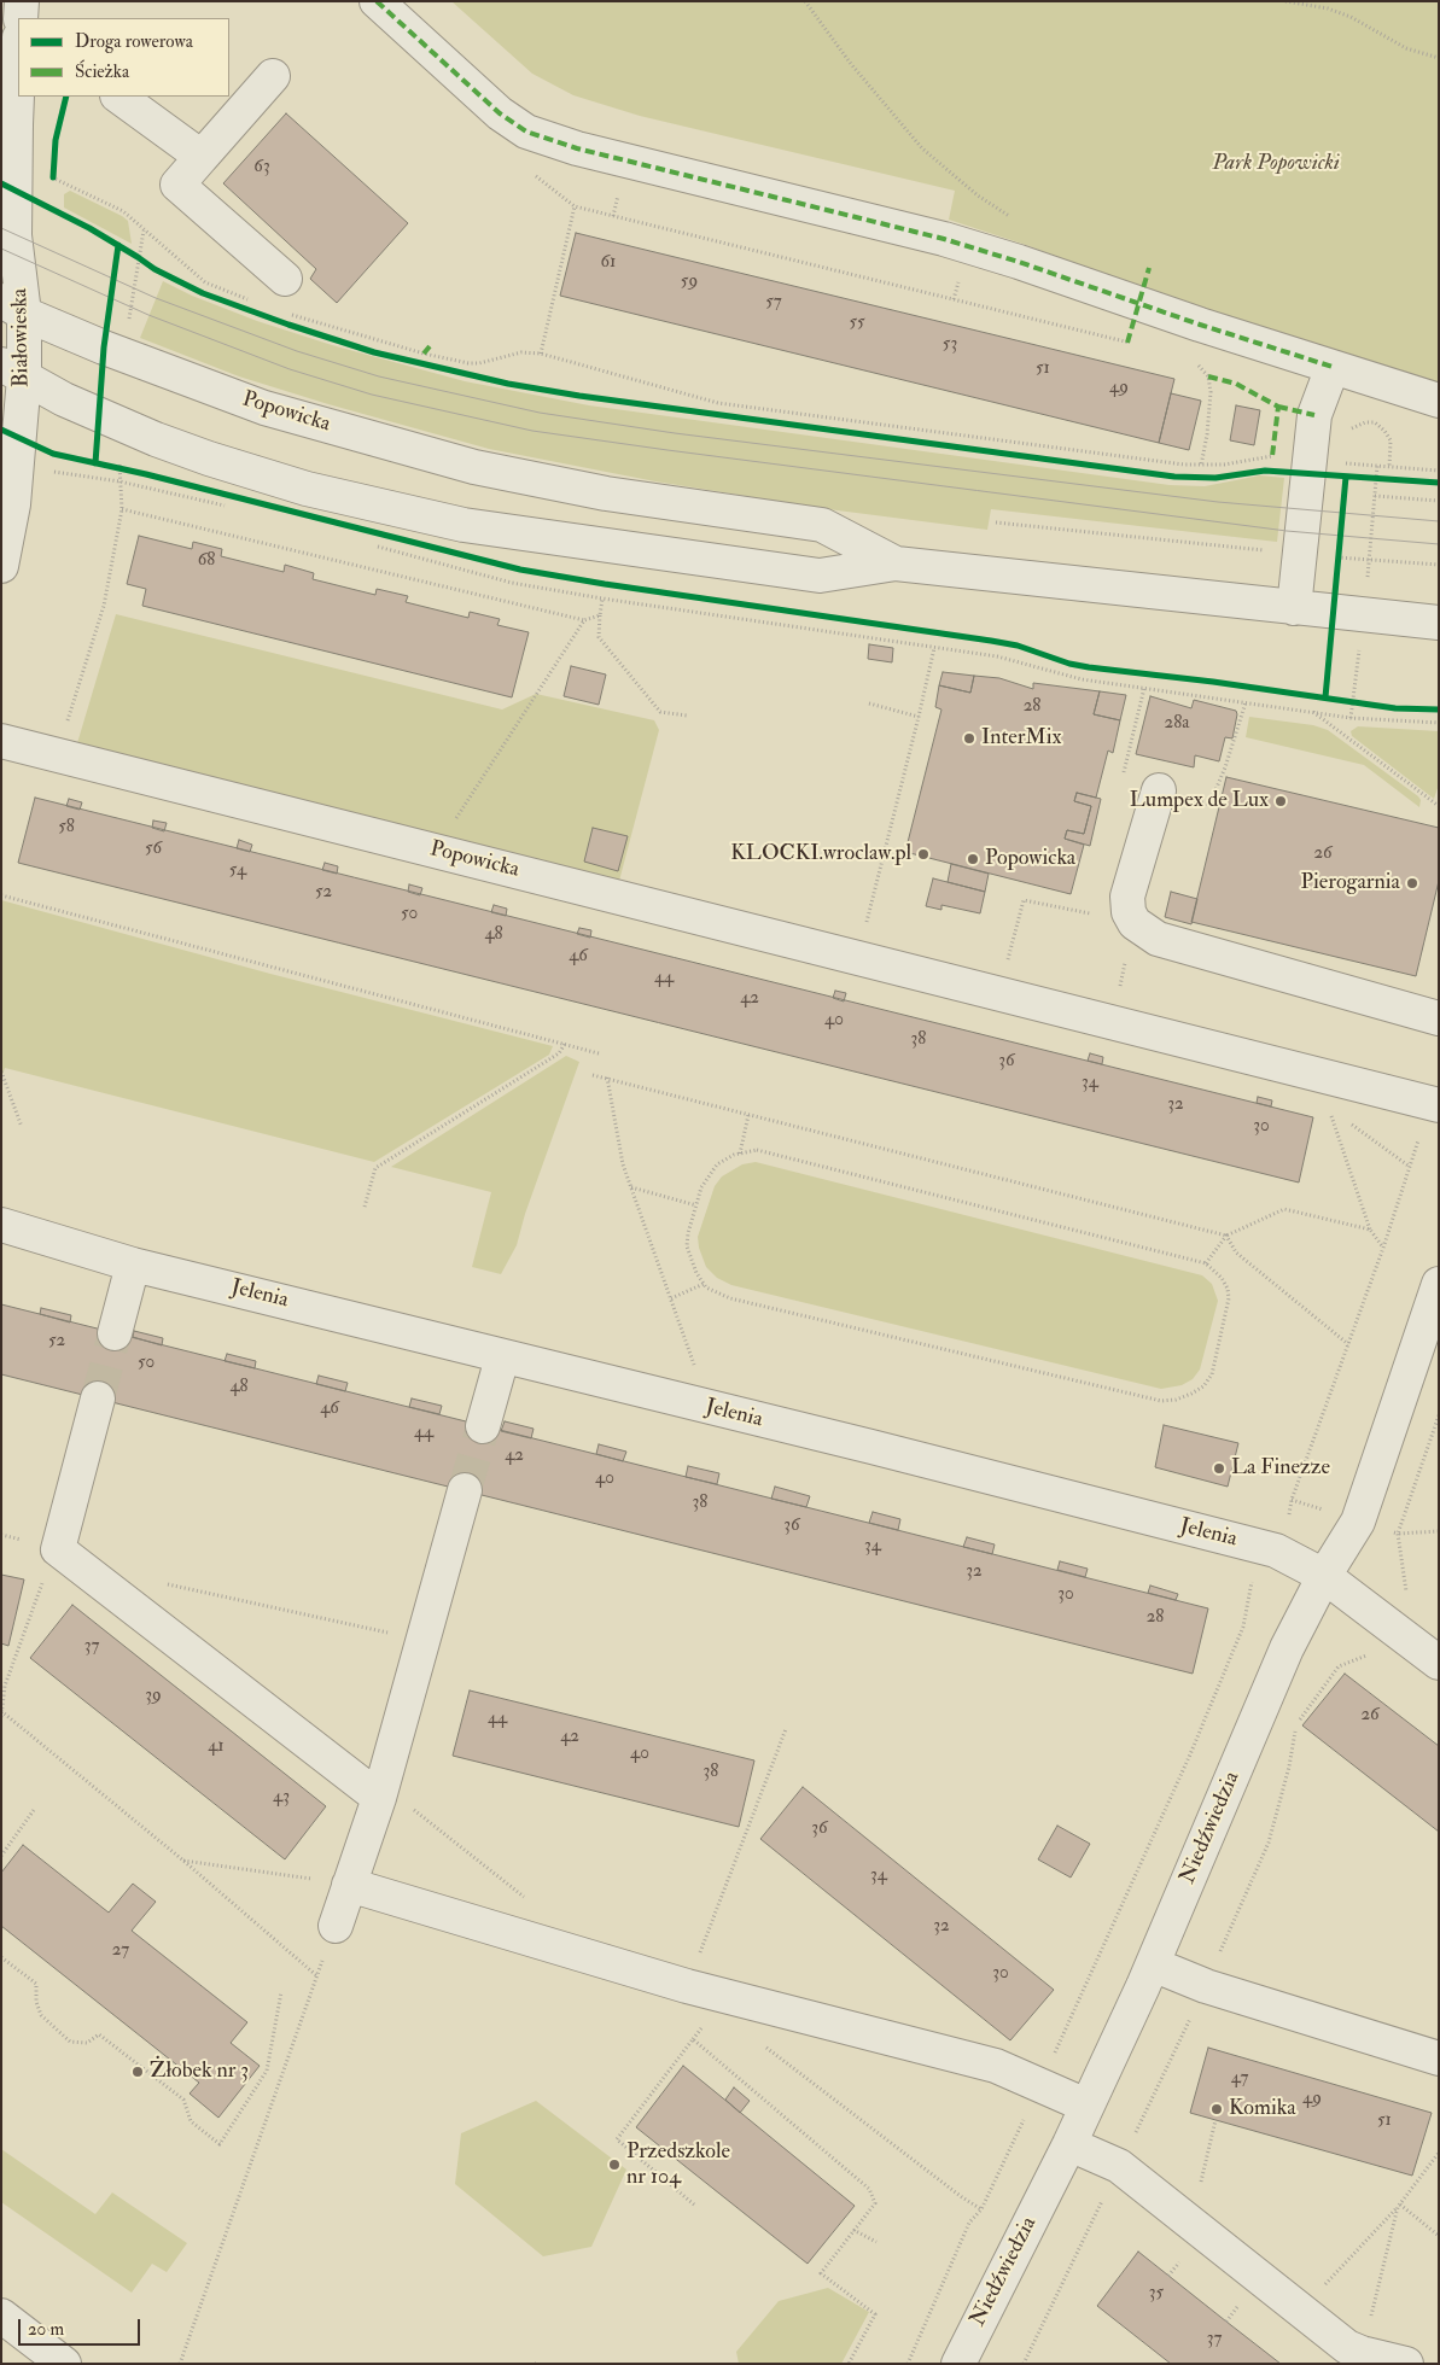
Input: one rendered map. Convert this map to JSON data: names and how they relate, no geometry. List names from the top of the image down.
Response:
{
  "streets": {
    "street": [
      "Białowieska",
      "Popowicka",
      "Jelenia",
      "Niedźwiedzia"
    ]
  },
  "crossings": [
    ["Białowieska", "Popowicka"],
    ["Jelenia", "Niedźwiedzia"]
  ],
  "parks": ["Park Popowicki"],
  "places": [
    "InterMix",
    "Lumpex de Lux",
    "KLOCKI.wroclaw.pl",
    "Popowicka",
    "Pierogarnia",
    "La Finezze",
    "Żłobek nr 3",
    "Komika",
    "Przedszkole nr 104"
  ],
  "house_numbers": [
    "63",
    "61",
    "59",
    "57",
    "55",
    "53",
    "51",
    "49",
    "68",
    "28",
    "28a",
    "58",
    "56",
    "26",
    "54",
    "52",
    "50",
    "48",
    "46",
    "44",
    "42",
    "40",
    "38",
    "36",
    "34",
    "32",
    "30",
    "52",
    "50",
    "48",
    "46",
    "44",
    "42",
    "40",
    "38",
    "36",
    "34",
    "32",
    "30",
    "28",
    "37",
    "39",
    "26",
    "44",
    "42",
    "41",
    "40",
    "38",
    "43",
    "36",
    "34",
    "32",
    "27",
    "30",
    "47",
    "49",
    "51",
    "35",
    "37"
  ],
  "legend": ["Droga rowerowa", "Ścieżka"],
  "scale_bar": "20 m"
}
